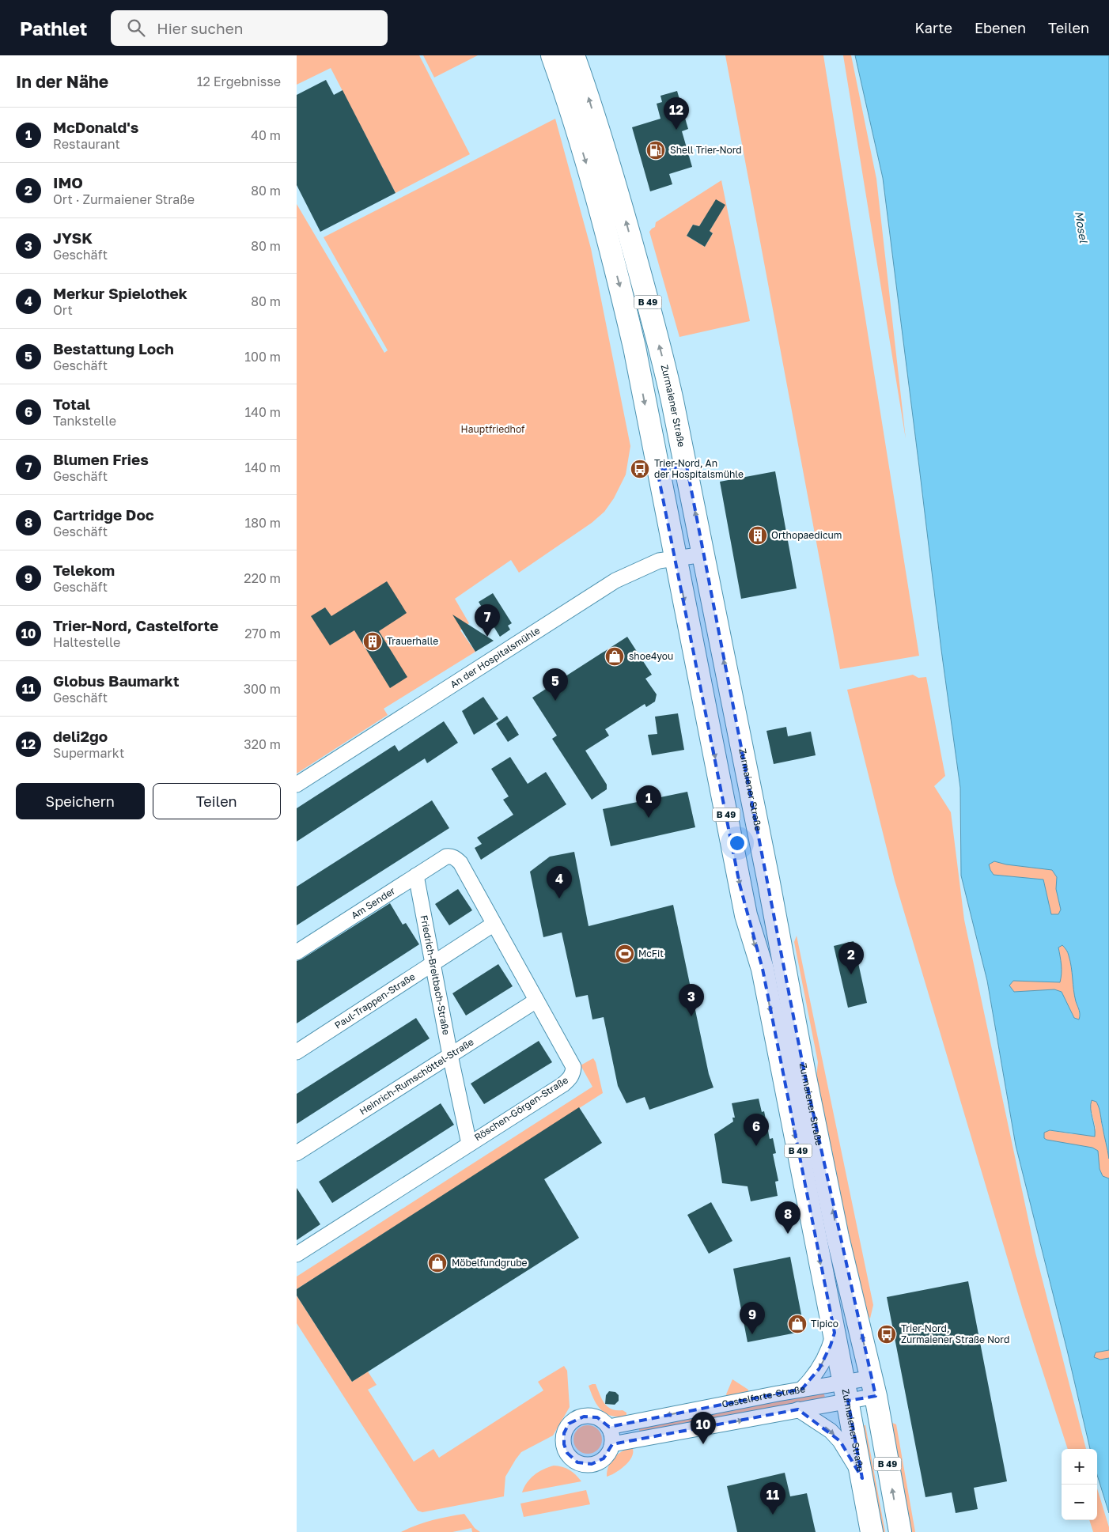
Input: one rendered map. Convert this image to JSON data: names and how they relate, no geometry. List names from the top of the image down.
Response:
{
  "streets": {
    "main road": ["B 49", "Zurmaiener Straße"],
    "street": [
      "An der Hospitalsmühle",
      "Am Sender",
      "Friedrich-Breitbach-Straße",
      "Paul-Trappen-Straße",
      "Heinrich-Rumschöttel-Straße",
      "Röschen-Görgen-Straße",
      "Castelforte-Straße"
    ]
  },
  "crossings": [
    ["Zurmaiener Straße", "An der Hospitalsmühle"],
    ["Zurmaiener Straße", "Castelforte-Straße"],
    ["Am Sender", "Friedrich-Breitbach-Straße"],
    ["Am Sender", "Röschen-Görgen-Straße"],
    ["Friedrich-Breitbach-Straße", "Paul-Trappen-Straße"],
    ["Friedrich-Breitbach-Straße", "Heinrich-Rumschöttel-Straße"],
    ["Friedrich-Breitbach-Straße", "Röschen-Görgen-Straße"],
    ["Paul-Trappen-Straße", "Röschen-Görgen-Straße"],
    ["Heinrich-Rumschöttel-Straße", "Röschen-Görgen-Straße"]
  ],
  "water": ["Mosel"],
  "parks": ["Hauptfriedhof"],
  "places": {
    "fuel station": ["Shell Trier-Nord"],
    "bus stop": ["Trier-Nord, An der Hospitalsmühle", "Trier-Nord, Zurmaiener Straße Nord"],
    "building": ["Orthopaedicum", "Trauerhalle"],
    "shop": ["shoe4you", "Möbelfundgrube", "Tipico"],
    "sports": ["McFit"]
  },
  "page": {
    "header": "Pathlet",
    "search": "Hier suchen",
    "nav": ["Karte", "Ebenen", "Teilen"],
    "heading": ["In der Nähe", "12 Ergebnisse"],
    "pins": [
      "12",
      "7",
      "5",
      "1",
      "4",
      "2",
      "3",
      "6",
      "8",
      "9",
      "10",
      "11"
    ],
    "list": [
      {
        "mark": "1",
        "name": "McDonald's",
        "note": "Restaurant",
        "value": "40 m"
      },
      {
        "mark": "2",
        "name": "IMO",
        "note": "Ort · Zurmaiener Straße",
        "value": "80 m"
      },
      {
        "mark": "3",
        "name": "JYSK",
        "note": "Geschäft",
        "value": "80 m"
      },
      {
        "mark": "4",
        "name": "Merkur Spielothek",
        "note": "Ort",
        "value": "80 m"
      },
      {
        "mark": "5",
        "name": "Bestattung Loch",
        "note": "Geschäft",
        "value": "100 m"
      },
      {
        "mark": "6",
        "name": "Total",
        "note": "Tankstelle",
        "value": "140 m"
      },
      {
        "mark": "7",
        "name": "Blumen Fries",
        "note": "Geschäft",
        "value": "140 m"
      },
      {
        "mark": "8",
        "name": "Cartridge Doc",
        "note": "Geschäft",
        "value": "180 m"
      },
      {
        "mark": "9",
        "name": "Telekom",
        "note": "Geschäft",
        "value": "220 m"
      },
      {
        "mark": "10",
        "name": "Trier-Nord, Castelforte",
        "note": "Haltestelle",
        "value": "270 m"
      },
      {
        "mark": "11",
        "name": "Globus Baumarkt",
        "note": "Geschäft",
        "value": "300 m"
      },
      {
        "mark": "12",
        "name": "deli2go",
        "note": "Supermarkt",
        "value": "320 m"
      }
    ],
    "buttons": ["Speichern", "Teilen"],
    "map_buttons": ["+", "−"]
  }
}
